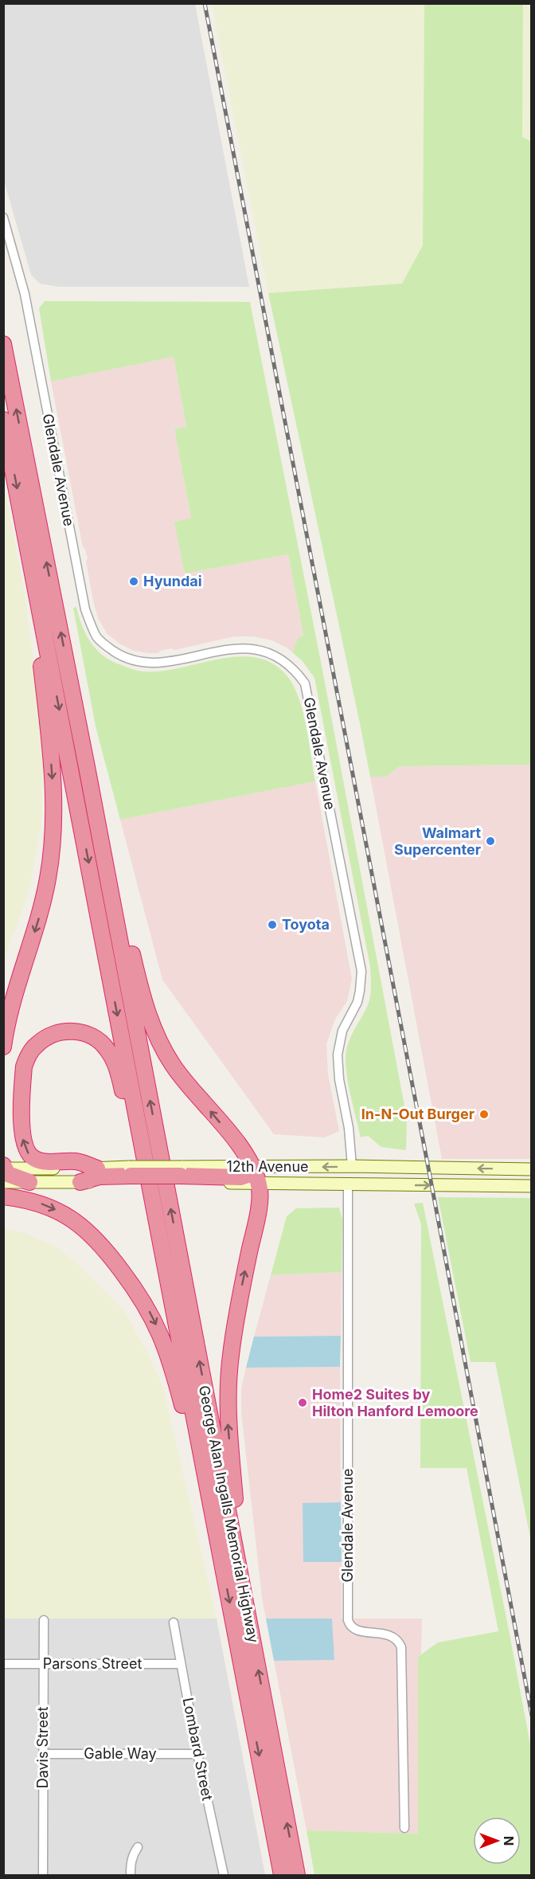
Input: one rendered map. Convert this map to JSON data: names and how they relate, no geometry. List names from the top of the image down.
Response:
{
  "streets": {
    "highway": ["George Alan Ingalls Memorial Highway"],
    "main road": ["12th Avenue"],
    "street": [
      "Glendale Avenue",
      "Parsons Street",
      "Davis Street",
      "Lombard Street",
      "Gable Way"
    ]
  },
  "crossings": [
    ["Glendale Avenue", "12th Avenue"],
    ["Parsons Street", "Davis Street"],
    ["Parsons Street", "Lombard Street"],
    ["Davis Street", "Gable Way"],
    ["Lombard Street", "Gable Way"]
  ],
  "places": [
    "Hyundai",
    "Walmart Supercenter",
    "Toyota",
    "In-N-Out Burger",
    "Home2 Suites by Hilton Hanford Lemoore"
  ],
  "north": "right"
}
